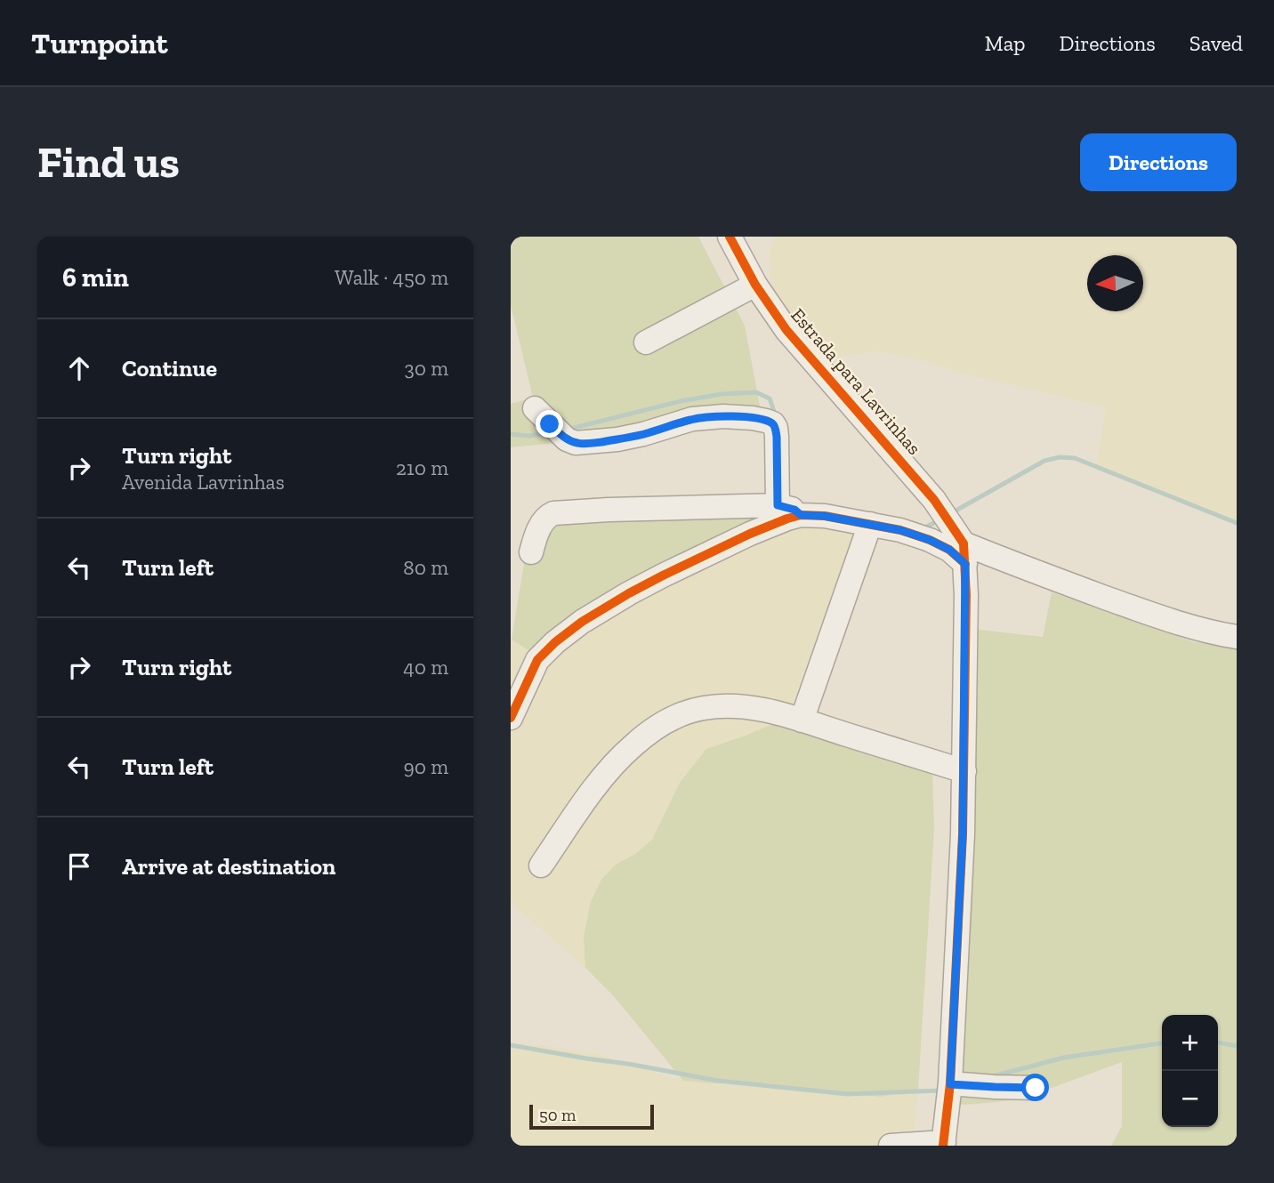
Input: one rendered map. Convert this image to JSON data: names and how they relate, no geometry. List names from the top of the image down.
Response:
{
  "streets": {
    "street": ["Estrada para Lavrinhas"]
  },
  "scale_bar": "50 m",
  "north": "left",
  "page": {
    "header": "Turnpoint",
    "nav": ["Map", "Directions", "Saved"],
    "buttons": "Directions",
    "title": "Find us",
    "heading": ["6 min", "Walk · 450 m"],
    "list": [
      ["Continue", "30 m"],
      ["Turn right", "Avenida Lavrinhas", "210 m"],
      ["Turn left", "80 m"],
      ["Turn right", "40 m"],
      ["Turn left", "90 m"],
      "Arrive at destination"
    ],
    "map_buttons": ["+", "−"],
    "scale": "50 m"
  }
}
